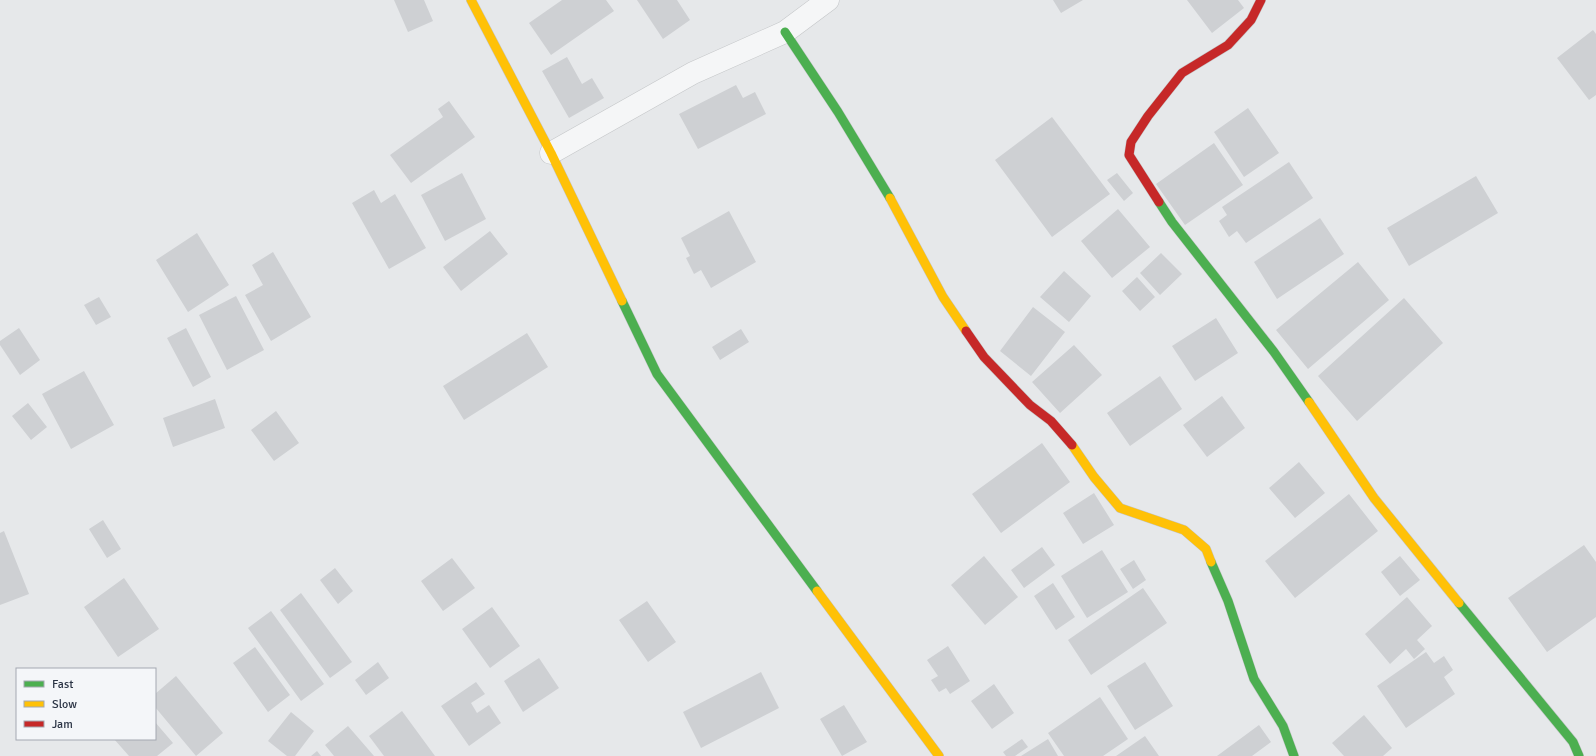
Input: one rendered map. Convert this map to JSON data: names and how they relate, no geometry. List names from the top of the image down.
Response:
{
  "legend": ["Fast", "Slow", "Jam"]
}
